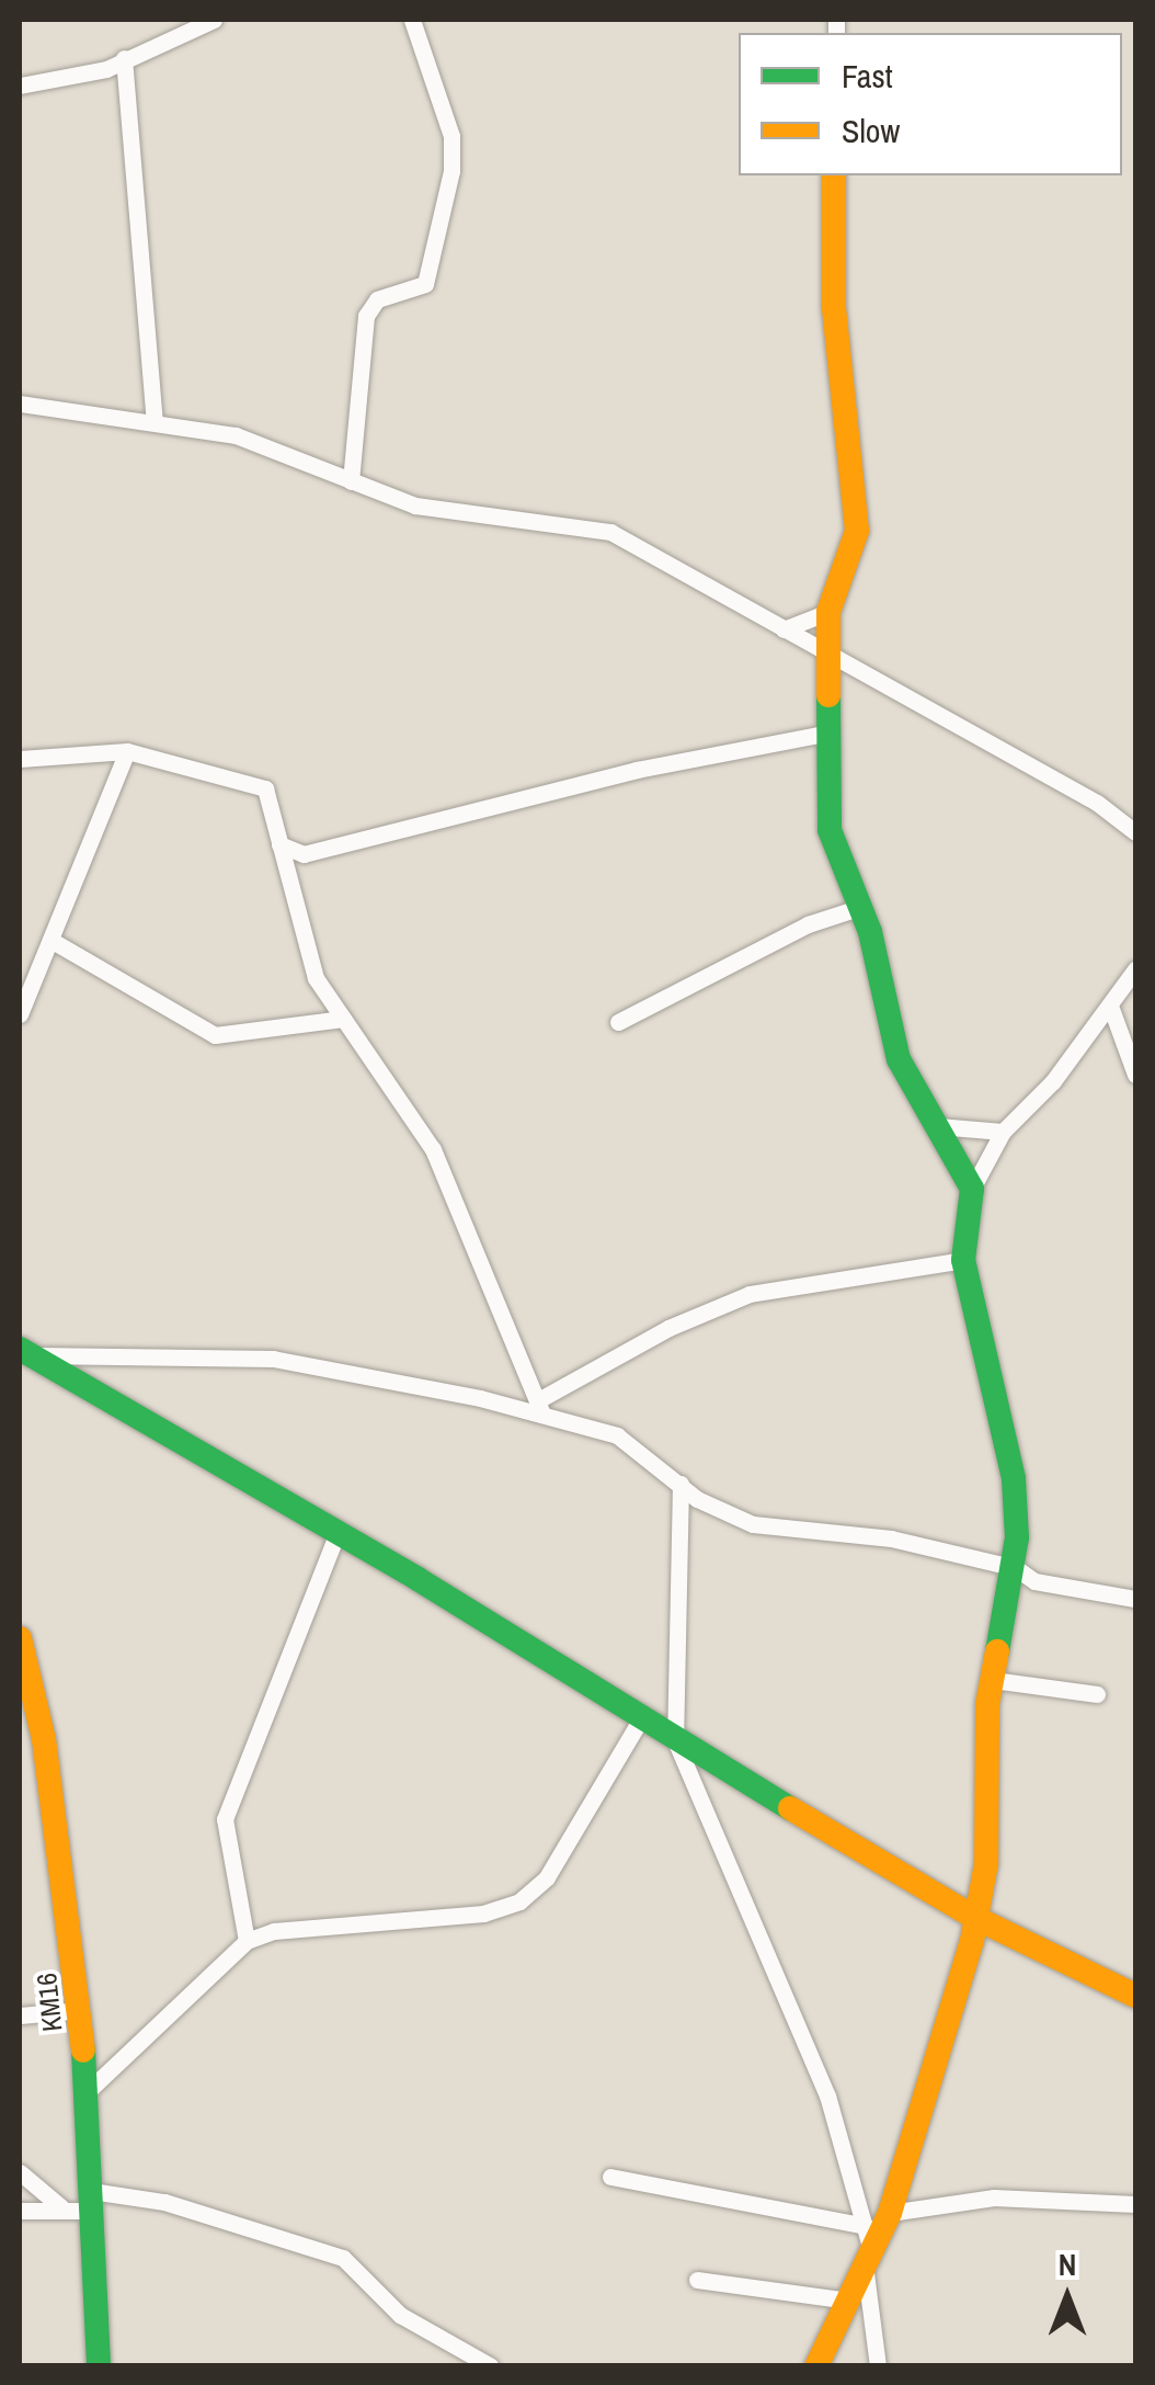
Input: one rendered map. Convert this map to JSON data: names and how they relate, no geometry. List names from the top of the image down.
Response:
{
  "streets": {
    "street": ["KM16"]
  },
  "legend": ["Fast", "Slow"],
  "north": "top"
}
